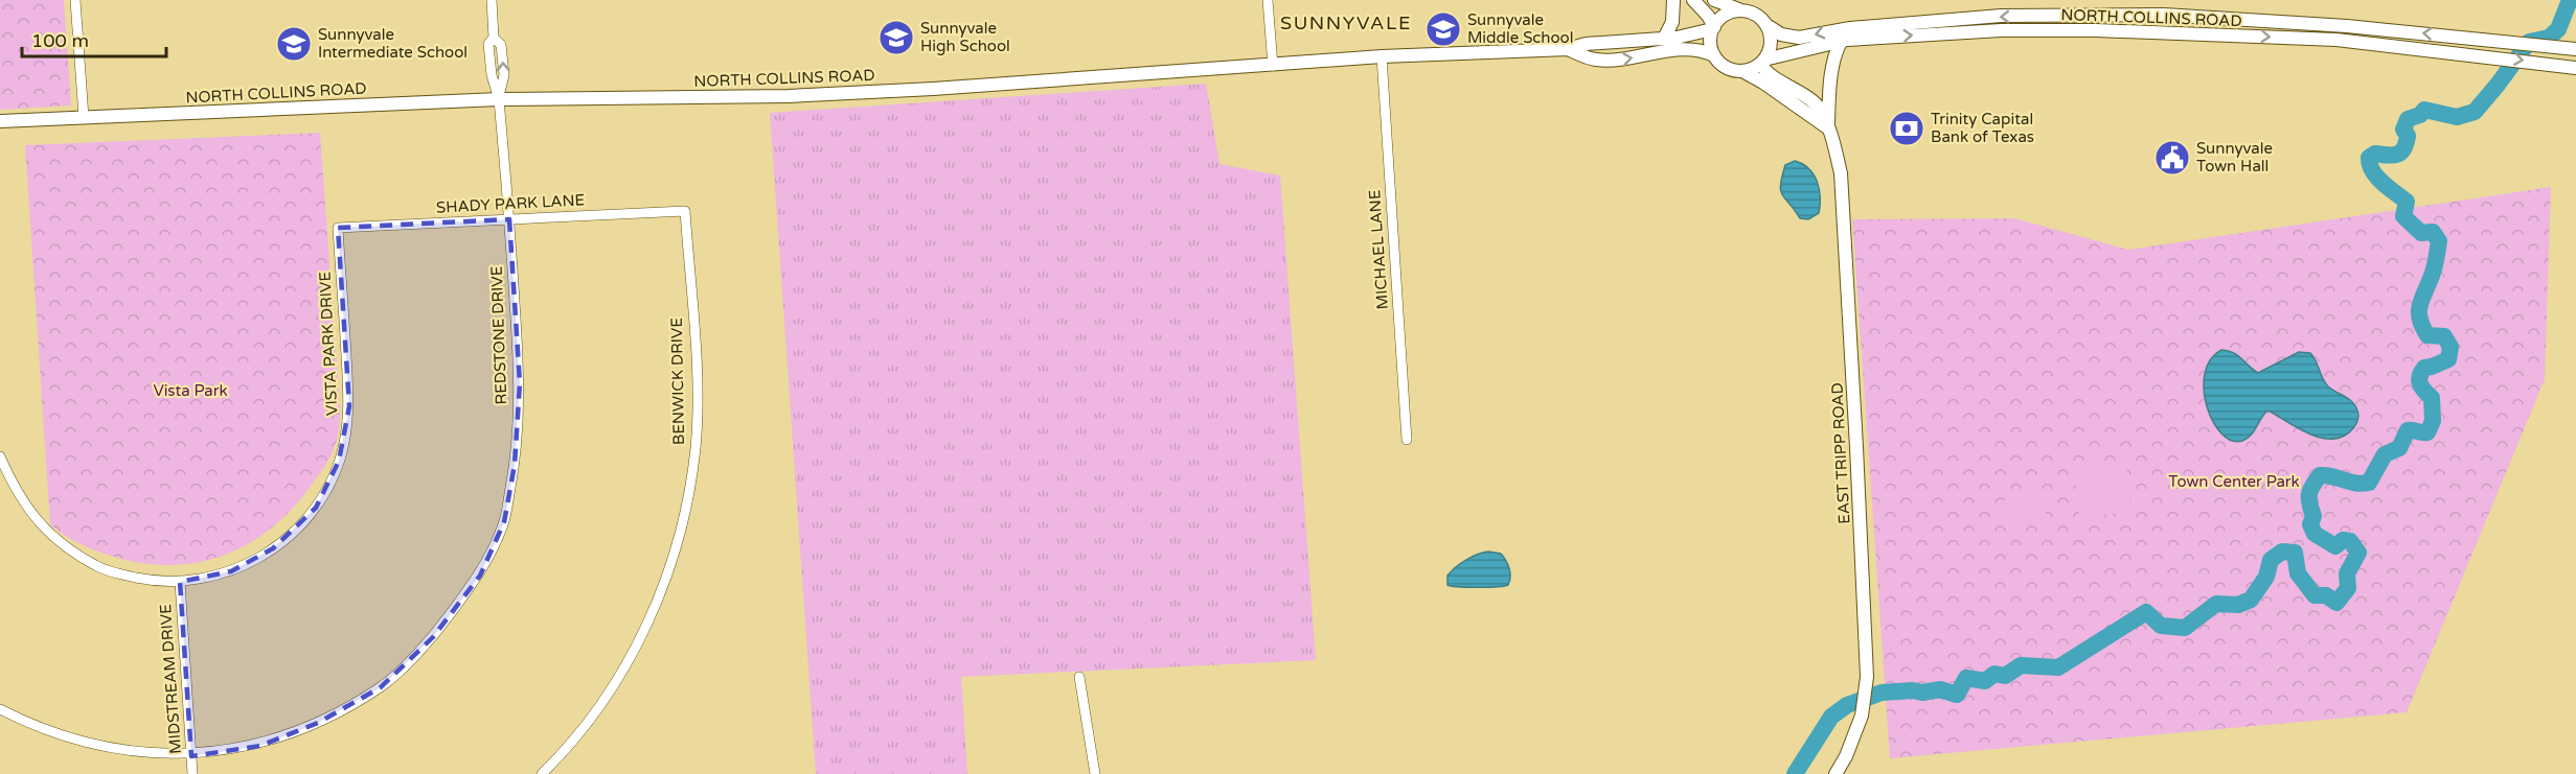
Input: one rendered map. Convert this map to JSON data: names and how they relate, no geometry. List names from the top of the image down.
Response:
{
  "streets": {
    "street": [
      "NORTH COLLINS ROAD",
      "SHADY PARK LANE",
      "MICHAEL LANE",
      "REDSTONE DRIVE",
      "VISTA PARK DRIVE",
      "BENWICK DRIVE",
      "EAST TRIPP ROAD",
      "MIDSTREAM DRIVE"
    ]
  },
  "crossings": [
    ["NORTH COLLINS ROAD", "MICHAEL LANE"],
    ["NORTH COLLINS ROAD", "REDSTONE DRIVE"],
    ["NORTH COLLINS ROAD", "EAST TRIPP ROAD"],
    ["SHADY PARK LANE", "REDSTONE DRIVE"],
    ["SHADY PARK LANE", "VISTA PARK DRIVE"],
    ["SHADY PARK LANE", "BENWICK DRIVE"],
    ["REDSTONE DRIVE", "MIDSTREAM DRIVE"],
    ["VISTA PARK DRIVE", "MIDSTREAM DRIVE"]
  ],
  "districts": ["SUNNYVALE"],
  "parks": ["Vista Park", "Town Center Park"],
  "places": {
    "school or university": ["Sunnyvale Middle School", "Sunnyvale High School", "Sunnyvale Intermediate School"],
    "bank": ["Trinity Capital Bank of Texas"],
    "public building": ["Sunnyvale Town Hall"]
  },
  "scale_bar": "100 m"
}
